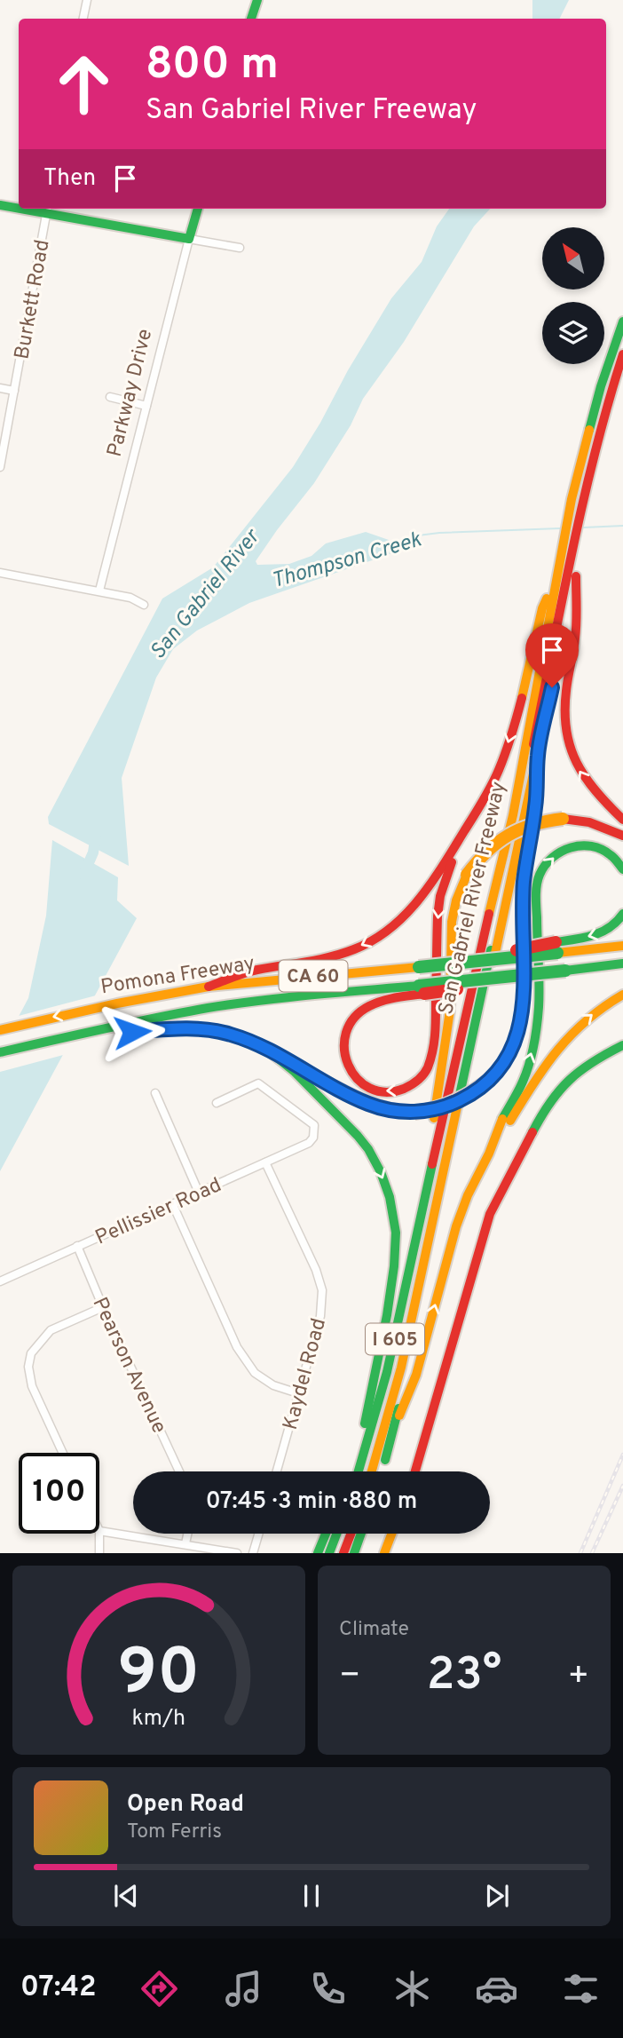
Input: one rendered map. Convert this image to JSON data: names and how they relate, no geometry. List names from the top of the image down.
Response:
{
  "streets": {
    "main road": [
      "Parkway Drive",
      "San Gabriel River Freeway",
      "Pomona Freeway",
      "CA 60",
      "I 605"
    ],
    "street": [
      "Burkett Road",
      "Pellissier Road",
      "Pearson Avenue",
      "Kaydel Road"
    ]
  },
  "crossings": [
    ["Pellissier Road", "Pearson Avenue"],
    ["Pellissier Road", "Kaydel Road"]
  ],
  "water": ["Thompson Creek", "San Gabriel River"],
  "north": "top left",
  "page": {
    "turn": ["800 m", "San Gabriel River Freeway"],
    "then": "Then",
    "limit": "100",
    "trip": "07:45 · 3 min · 880 m",
    "tile": "Climate",
    "heat": ["−", "23°", "+"],
    "song": ["Open Road", "Tom Ferris"],
    "tabs": "07:42",
    "gauge": ["90", "km/h"]
  }
}
